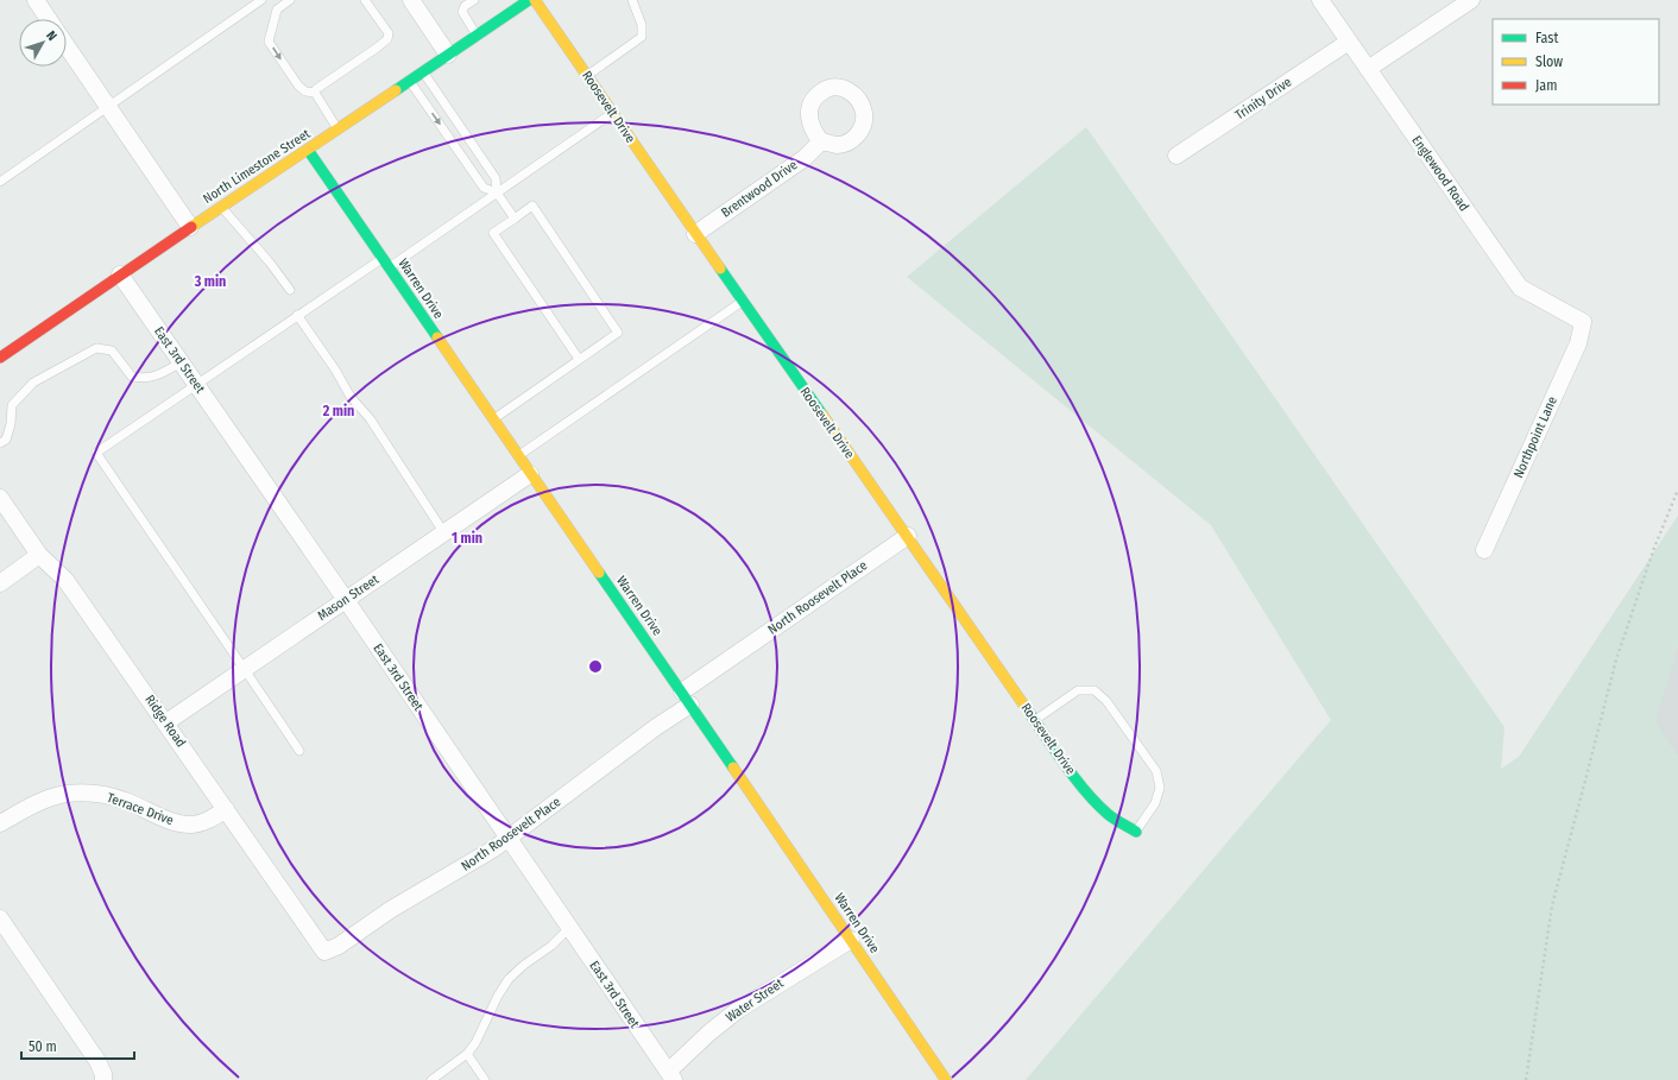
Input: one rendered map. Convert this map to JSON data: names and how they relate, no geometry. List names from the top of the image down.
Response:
{
  "streets": {
    "street": [
      "Trinity Drive",
      "Roosevelt Drive",
      "North Limestone Street",
      "Englewood Road",
      "Brentwood Drive",
      "Warren Drive",
      "East 3rd Street",
      "Northpoint Lane",
      "Mason Street",
      "North Roosevelt Place",
      "Ridge Road",
      "Terrace Drive",
      "Water Street"
    ]
  },
  "crossings": [
    ["Trinity Drive", "Englewood Road"],
    ["Roosevelt Drive", "Brentwood Drive"],
    ["Roosevelt Drive", "North Roosevelt Place"],
    ["North Limestone Street", "Warren Drive"],
    ["North Limestone Street", "East 3rd Street"],
    ["Englewood Road", "Northpoint Lane"],
    ["Warren Drive", "Mason Street"],
    ["Warren Drive", "North Roosevelt Place"],
    ["Warren Drive", "Water Street"],
    ["East 3rd Street", "Mason Street"],
    ["East 3rd Street", "North Roosevelt Place"],
    ["East 3rd Street", "Water Street"],
    ["Mason Street", "Ridge Road"],
    ["North Roosevelt Place", "Ridge Road"],
    ["Ridge Road", "Terrace Drive"]
  ],
  "legend": ["Fast", "Slow", "Jam"],
  "scale_bar": "50 m",
  "north": "top right",
  "rings": ["3 min", "2 min", "1 min"]
}
